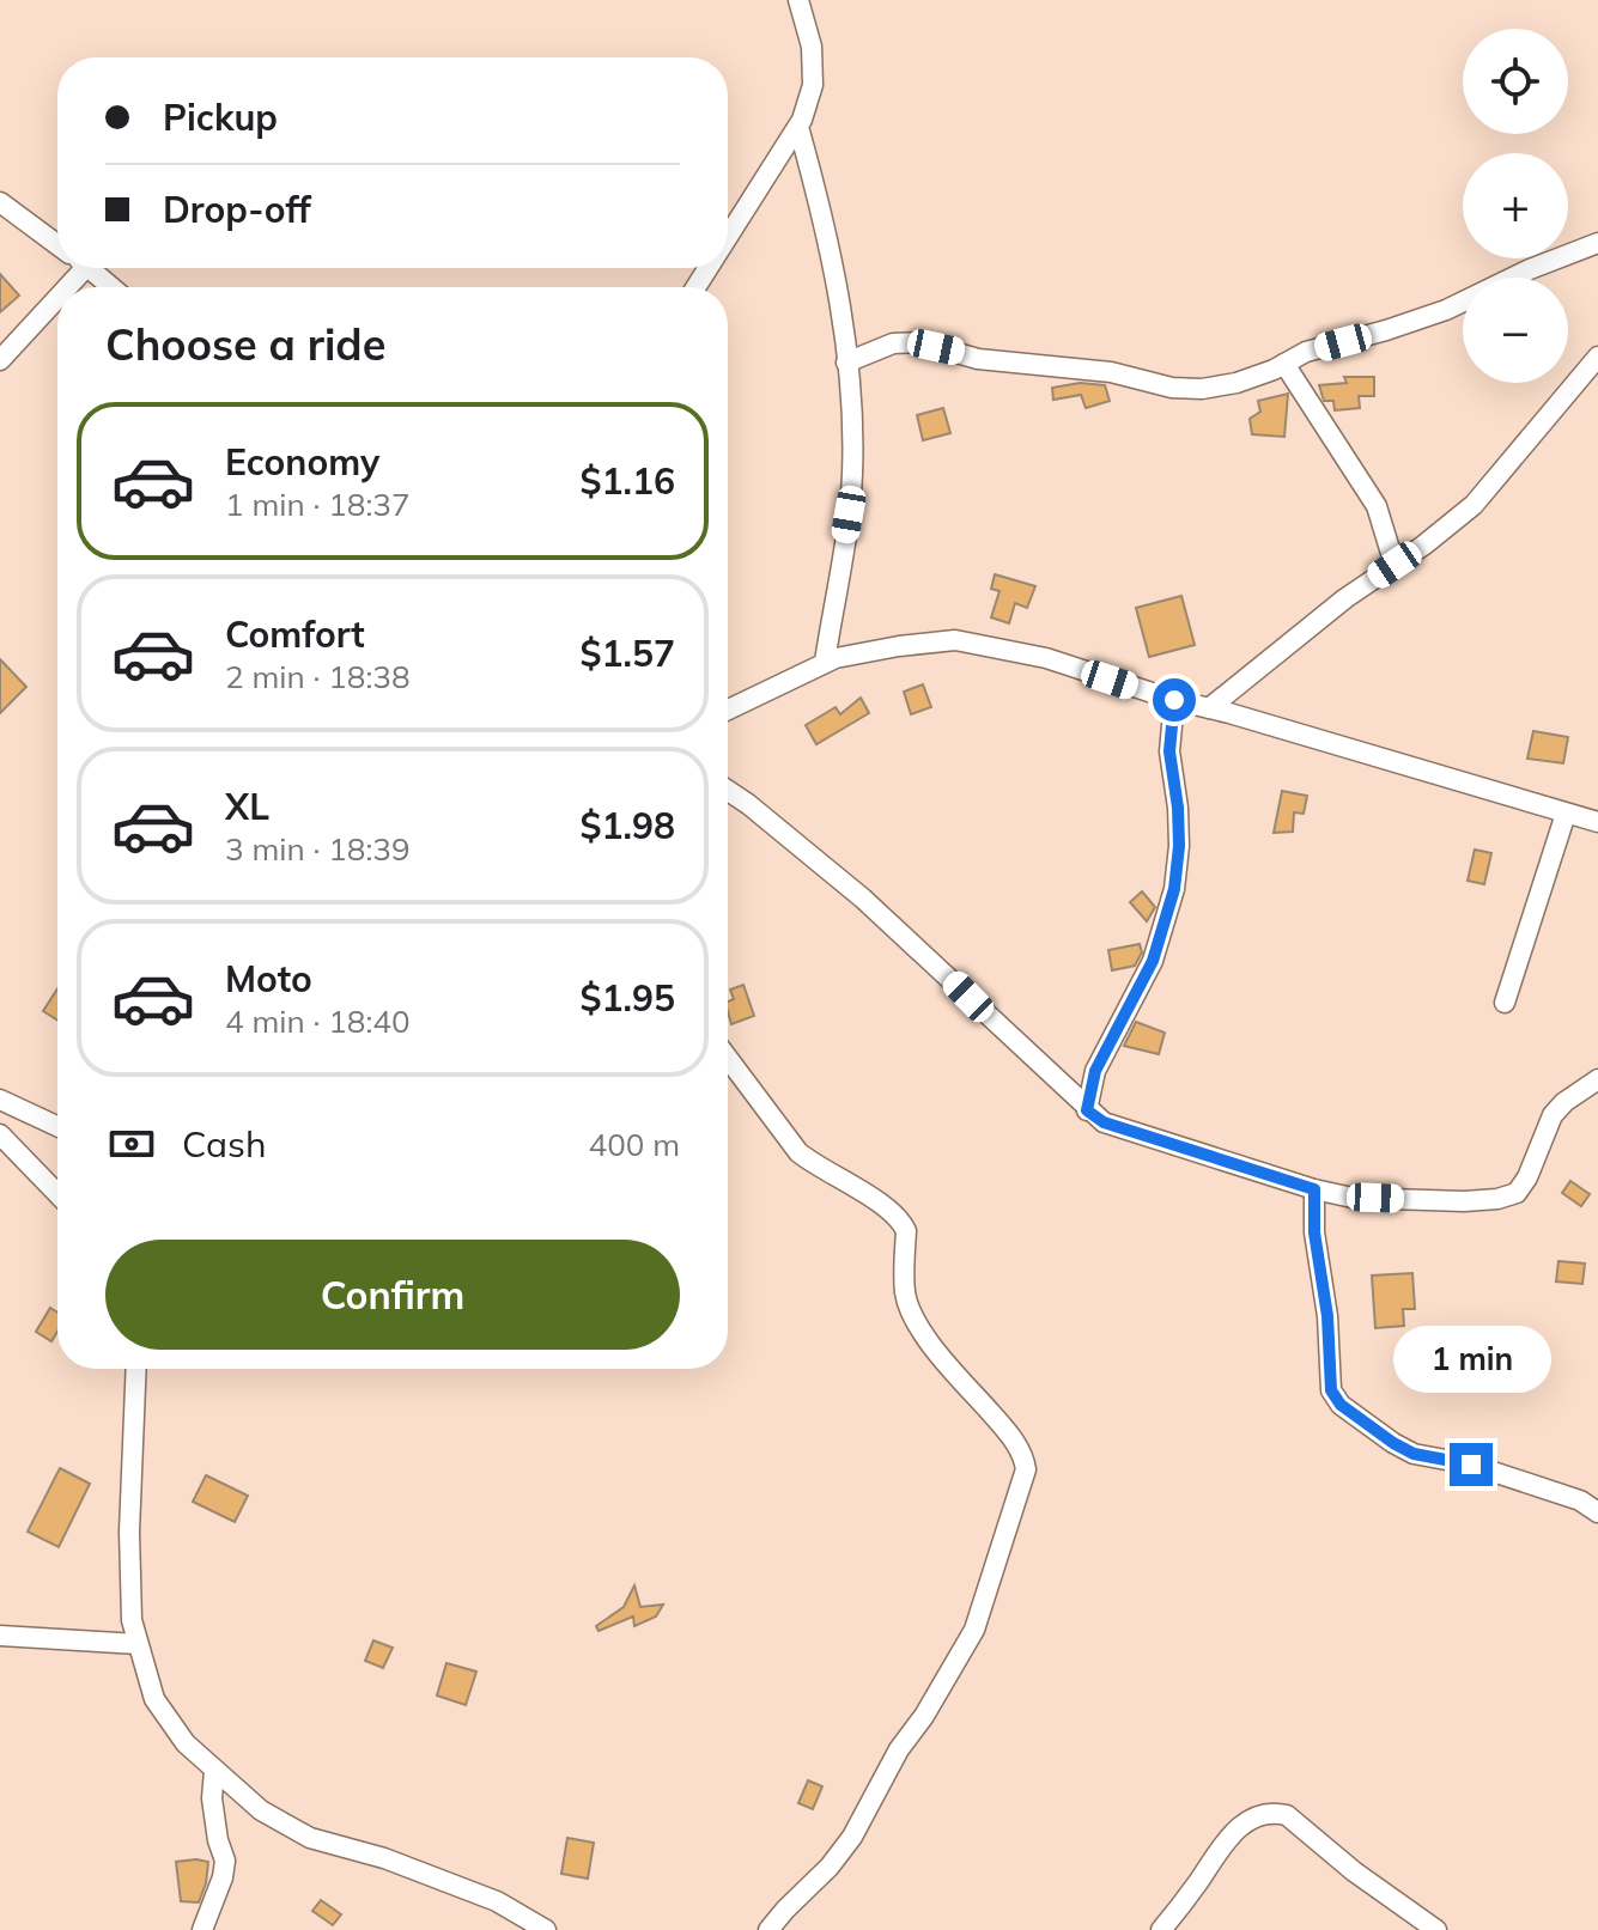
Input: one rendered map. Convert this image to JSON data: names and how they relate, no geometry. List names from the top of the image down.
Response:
{
  "page": {
    "map_buttons": ["+", "−"],
    "banner": ["Pickup", "Drop-off"],
    "heading": "Choose a ride",
    "list": [
      {
        "name": "Economy",
        "note": "1 min · 18:37",
        "value": "$1.16"
      },
      {
        "name": "Comfort",
        "note": "2 min · 18:38",
        "value": "$1.57"
      },
      {
        "name": "XL",
        "note": "3 min · 18:39",
        "value": "$1.98"
      },
      {
        "name": "Moto",
        "note": "4 min · 18:40",
        "value": "$1.95"
      }
    ],
    "pay": ["Cash", "400 m"],
    "buttons": "Confirm",
    "bubble": "1 min"
  }
}
